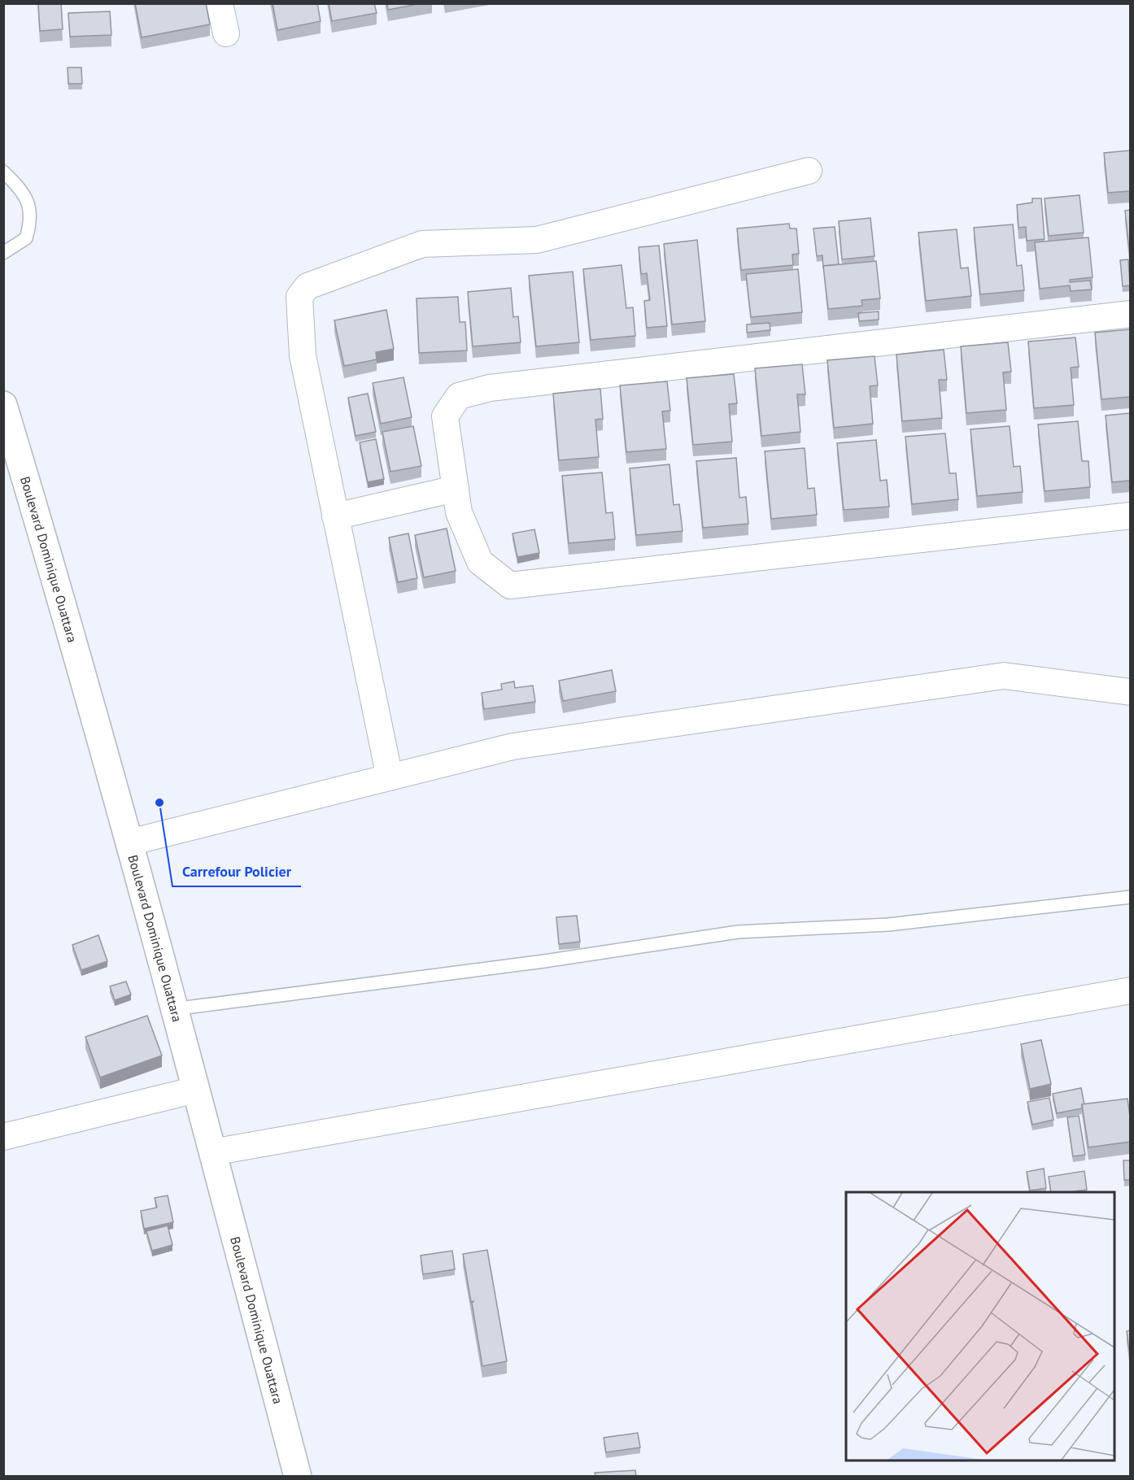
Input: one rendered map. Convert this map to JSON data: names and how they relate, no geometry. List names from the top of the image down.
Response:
{
  "streets": {
    "street": ["Boulevard Dominique Ouattara"]
  },
  "places": ["Carrefour Policier"]
}
